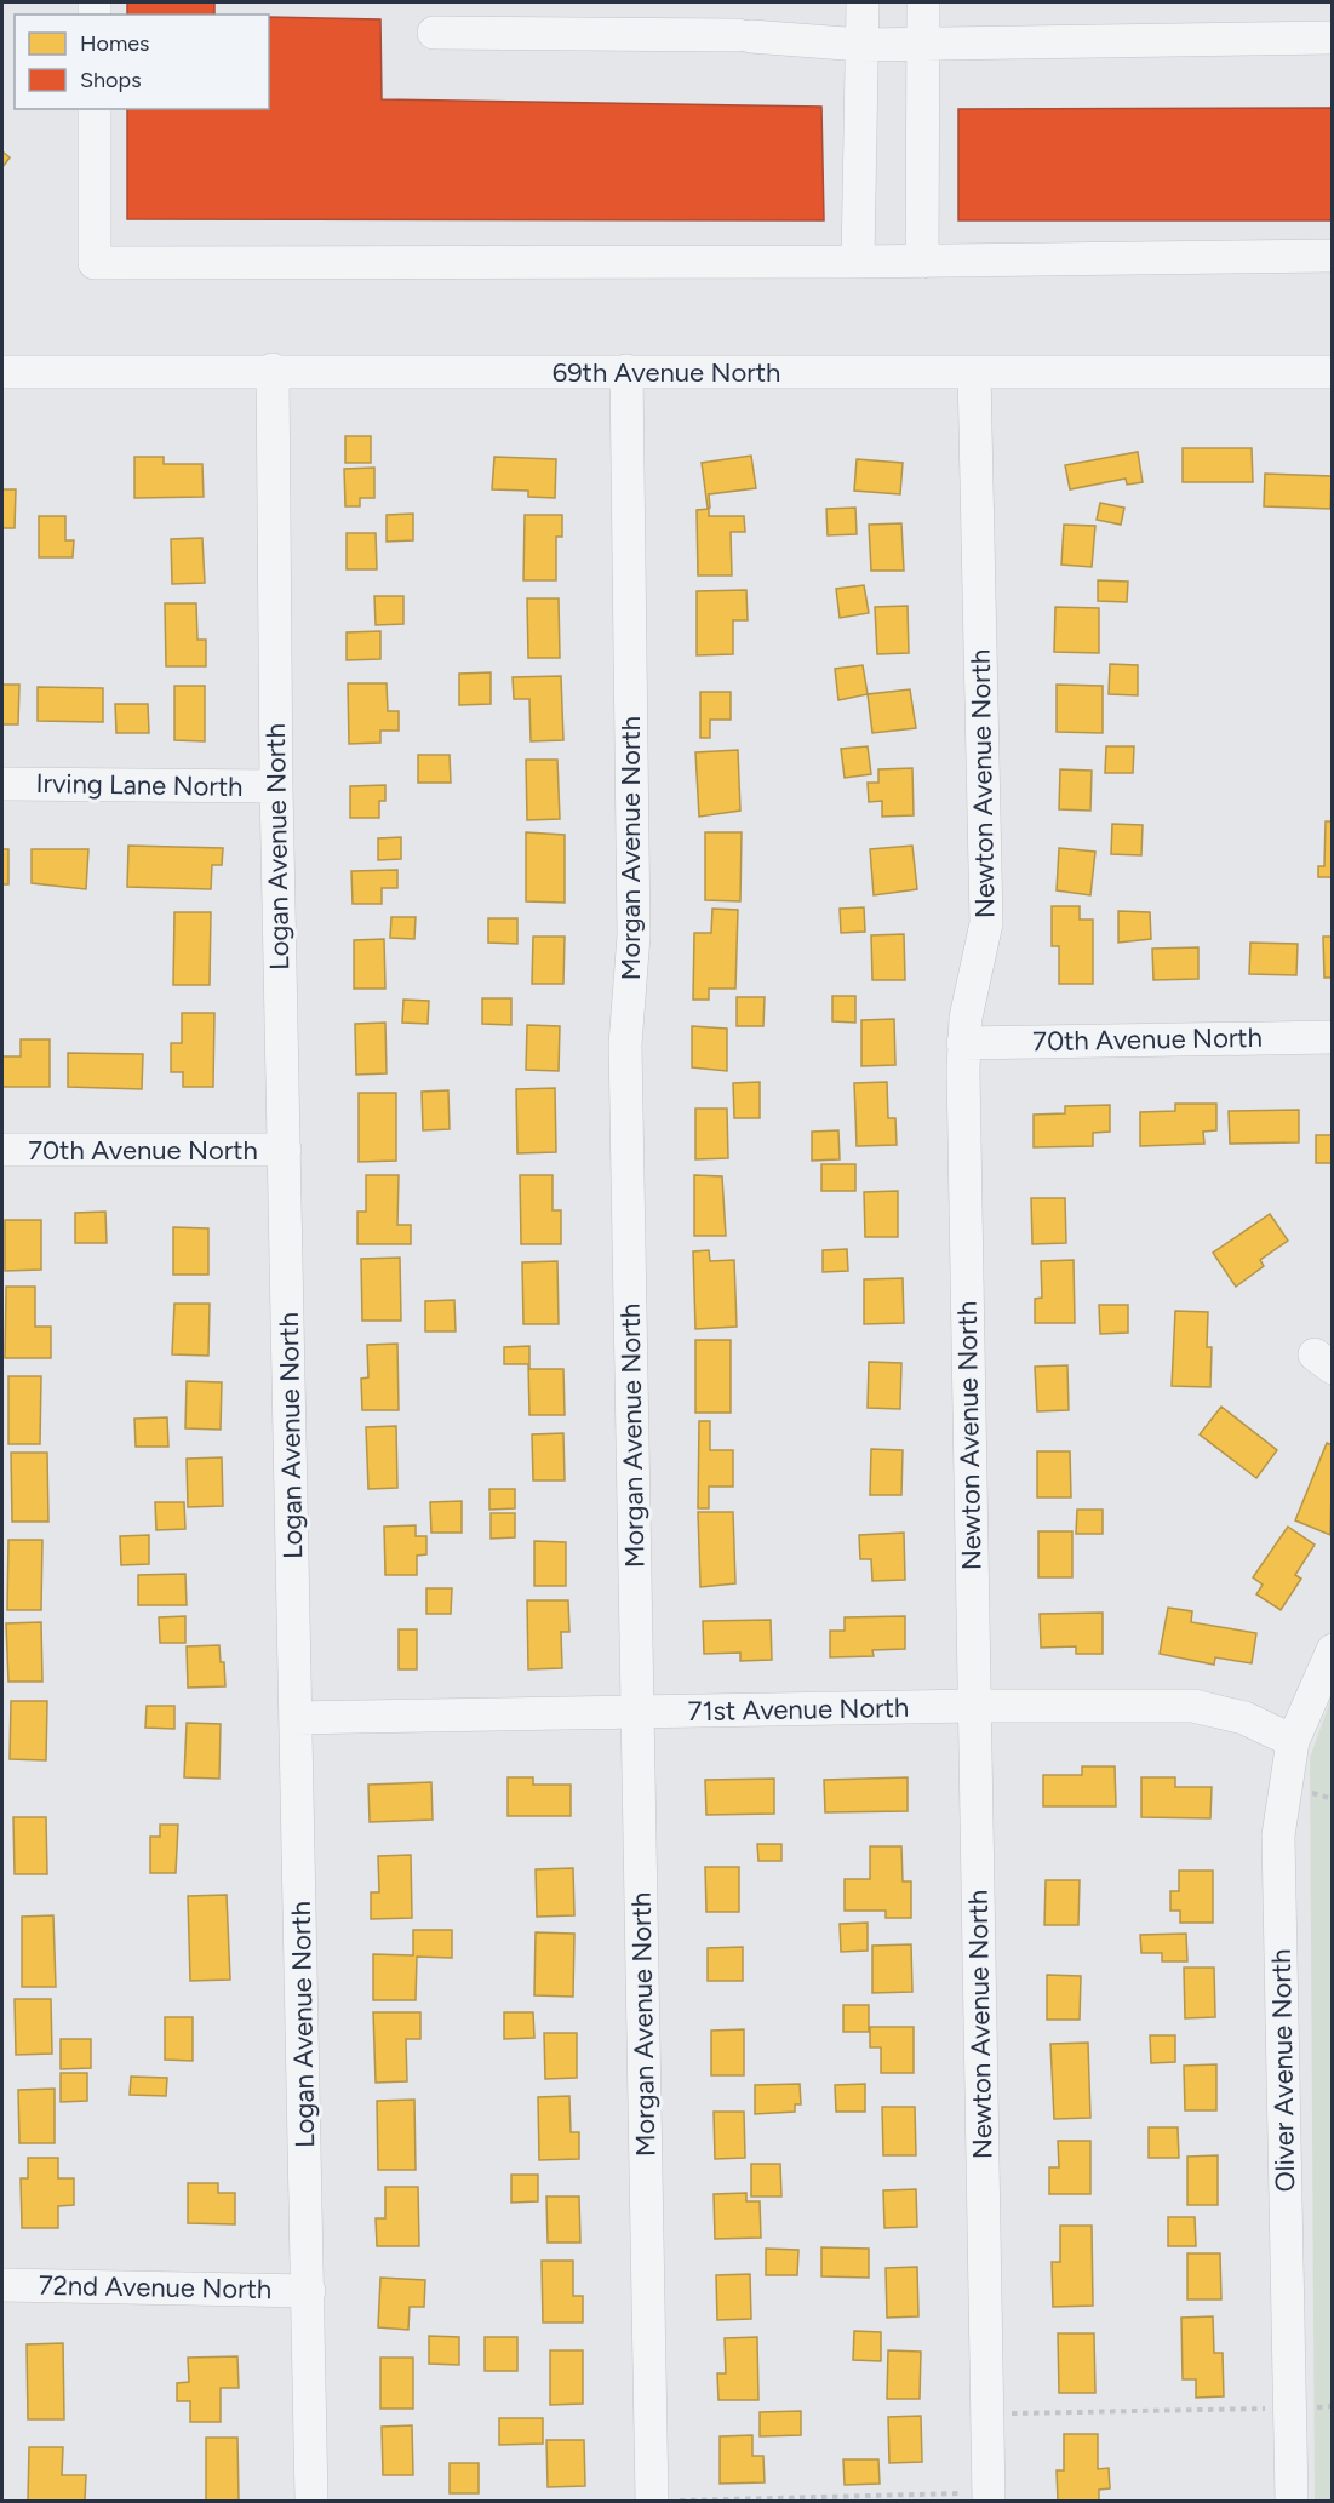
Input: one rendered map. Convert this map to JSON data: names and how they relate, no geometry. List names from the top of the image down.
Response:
{
  "streets": {
    "street": [
      "69th Avenue North",
      "Newton Avenue North",
      "Irving Lane North",
      "Logan Avenue North",
      "Morgan Avenue North",
      "70th Avenue North",
      "71st Avenue North",
      "Oliver Avenue North",
      "72nd Avenue North"
    ]
  },
  "crossings": [
    ["69th Avenue North", "Newton Avenue North"],
    ["69th Avenue North", "Logan Avenue North"],
    ["69th Avenue North", "Morgan Avenue North"],
    ["Newton Avenue North", "70th Avenue North"],
    ["Newton Avenue North", "71st Avenue North"],
    ["Irving Lane North", "Logan Avenue North"],
    ["Logan Avenue North", "70th Avenue North"],
    ["Logan Avenue North", "71st Avenue North"],
    ["Logan Avenue North", "72nd Avenue North"],
    ["Morgan Avenue North", "71st Avenue North"],
    ["71st Avenue North", "Oliver Avenue North"]
  ],
  "legend": ["Homes", "Shops"]
}
